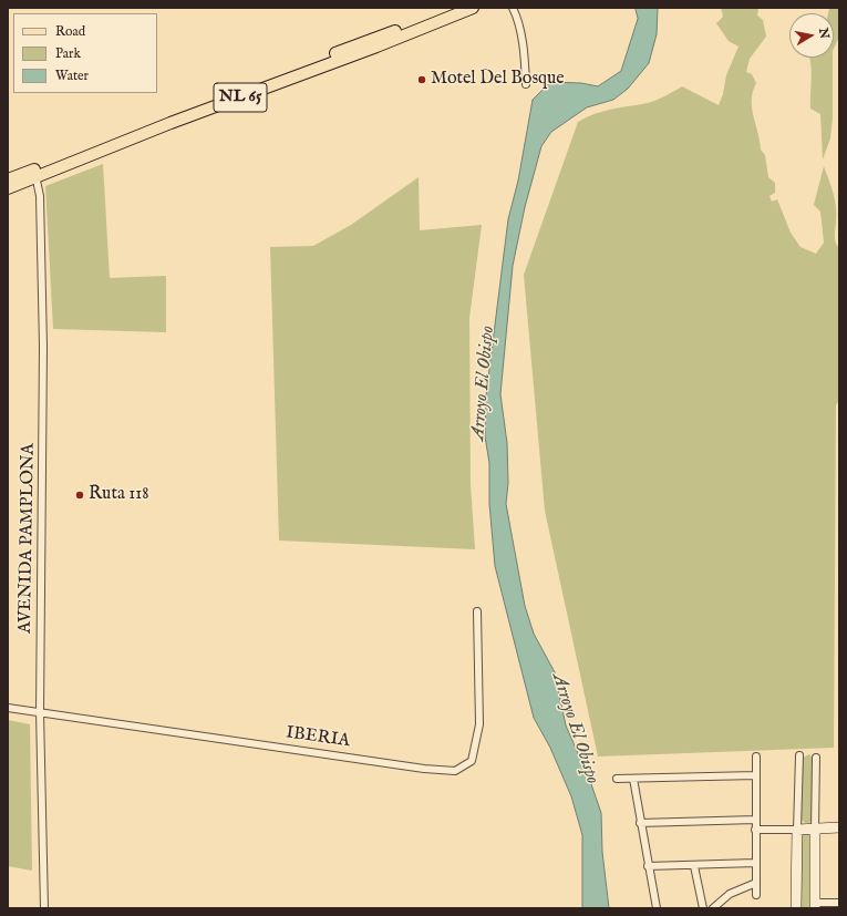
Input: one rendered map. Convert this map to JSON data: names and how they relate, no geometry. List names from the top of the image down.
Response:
{
  "streets": {
    "main road": ["NL 65"],
    "street": ["AVENIDA PAMPLONA", "IBERIA"]
  },
  "crossings": [
    ["NL 65", "AVENIDA PAMPLONA"],
    ["AVENIDA PAMPLONA", "IBERIA"]
  ],
  "water": ["Arroyo El Obispo"],
  "places": ["Motel Del Bosque", "Ruta 118"],
  "legend": ["Road", "Park", "Water"],
  "north": "right"
}
